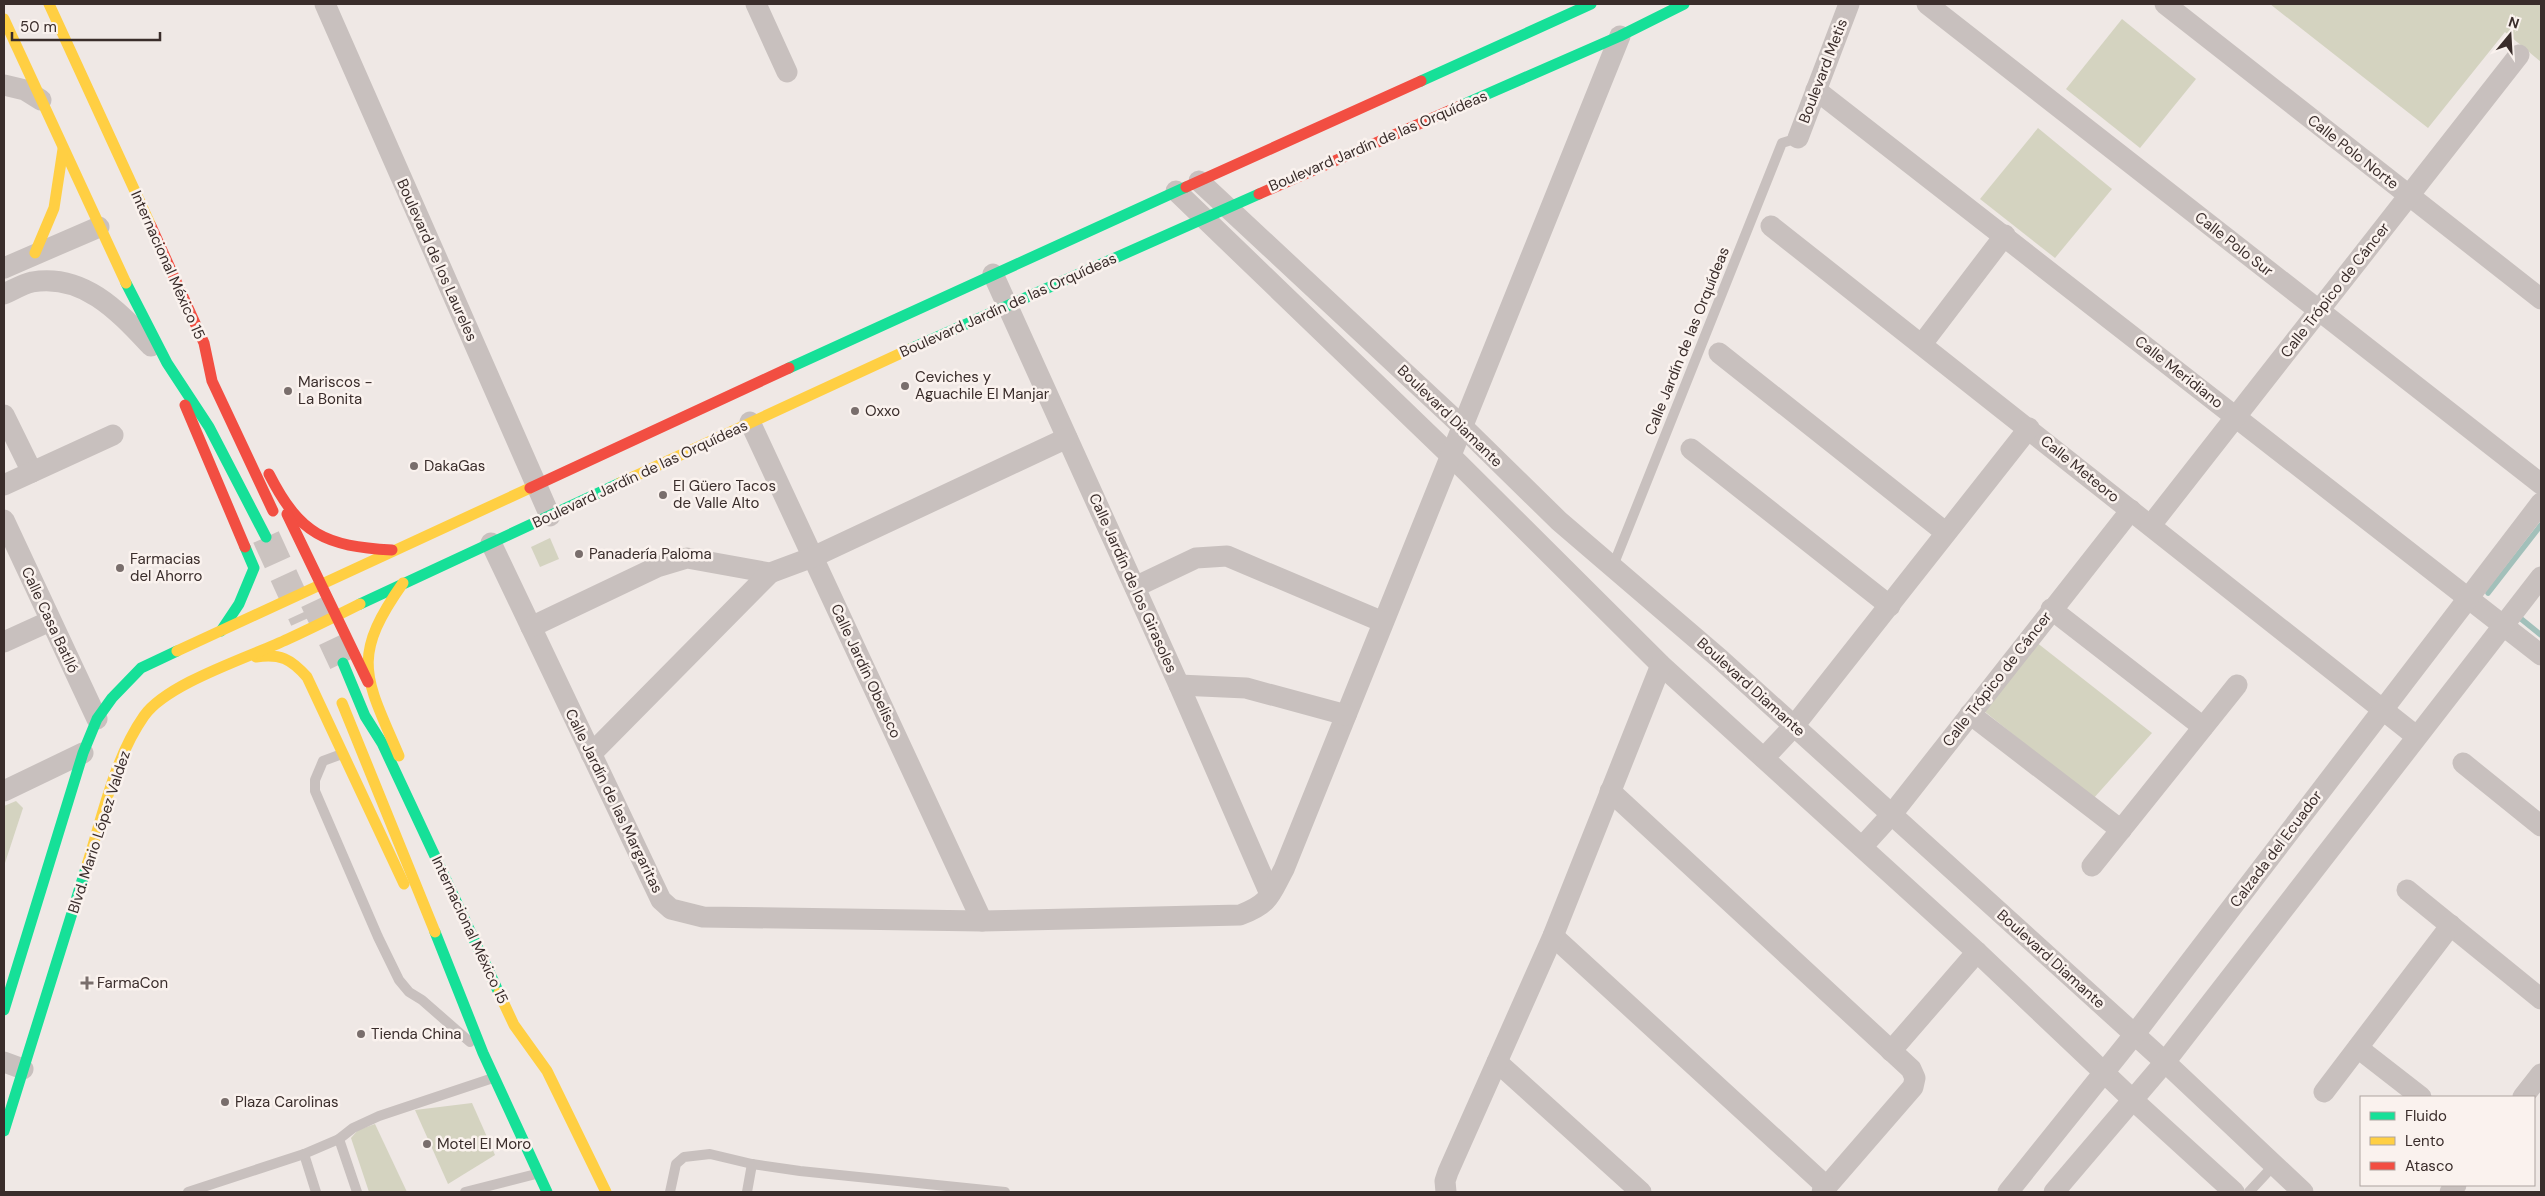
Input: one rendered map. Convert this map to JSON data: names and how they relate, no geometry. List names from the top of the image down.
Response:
{
  "streets": {
    "street": [
      "Boulevard Metis",
      "Boulevard Jardín de las Orquídeas",
      "Calle Polo Norte",
      "Calle Polo Sur",
      "Boulevard de los Laureles",
      "Internacional México 15",
      "Calle Trópico de Cáncer",
      "Calle Meridiano",
      "Boulevard Diamante",
      "Calle Meteoro",
      "Calle Jardín de los Girasoles",
      "Calle Casa Batlló",
      "Calle Jardín Obelisco",
      "Calle Jardín de las Margaritas",
      "Blvd. Mario López Valdez",
      "Calzada del Ecuador"
    ],
    "lane": ["Calle Jardín de las Orquídeas"]
  },
  "crossings": [
    ["Boulevard Metis", "Calle Jardín de las Orquídeas"],
    ["Boulevard Metis", "Calle Meridiano"],
    ["Boulevard Jardín de las Orquídeas", "Boulevard de los Laureles"],
    ["Boulevard Jardín de las Orquídeas", "Boulevard Diamante"],
    ["Boulevard Jardín de las Orquídeas", "Calle Jardín de los Girasoles"],
    ["Boulevard Jardín de las Orquídeas", "Calle Jardín Obelisco"],
    ["Boulevard Jardín de las Orquídeas", "Calle Jardín de las Margaritas"],
    ["Boulevard Jardín de las Orquídeas", "Blvd. Mario López Valdez"],
    ["Calle Polo Norte", "Calle Trópico de Cáncer"],
    ["Calle Polo Sur", "Calle Trópico de Cáncer"],
    ["Calle Trópico de Cáncer", "Calle Meridiano"],
    ["Calle Trópico de Cáncer", "Boulevard Diamante"],
    ["Calle Trópico de Cáncer", "Calle Meteoro"],
    ["Calle Jardín de las Orquídeas", "Boulevard Diamante"],
    ["Calle Meridiano", "Calzada del Ecuador"],
    ["Boulevard Diamante", "Calle Meteoro"],
    ["Boulevard Diamante", "Calle Jardín de las Margaritas"],
    ["Boulevard Diamante", "Calzada del Ecuador"],
    ["Calle Meteoro", "Calzada del Ecuador"],
    ["Calle Jardín de los Girasoles", "Calle Jardín de las Margaritas"],
    ["Calle Jardín Obelisco", "Calle Jardín de las Margaritas"]
  ],
  "places": {
    "other": [
      "Ceviches y Aguachile El Manjar",
      "Mariscos - La Bonita",
      "Oxxo",
      "DakaGas",
      "El Güero Tacos de Valle Alto",
      "Panadería Paloma",
      "Farmacias del Ahorro",
      "Tienda China",
      "Plaza Carolinas",
      "Motel El Moro"
    ],
    "health": ["FarmaCon"]
  },
  "legend": ["Fluido", "Lento", "Atasco"],
  "scale_bar": "50 m",
  "north": "top"
}
